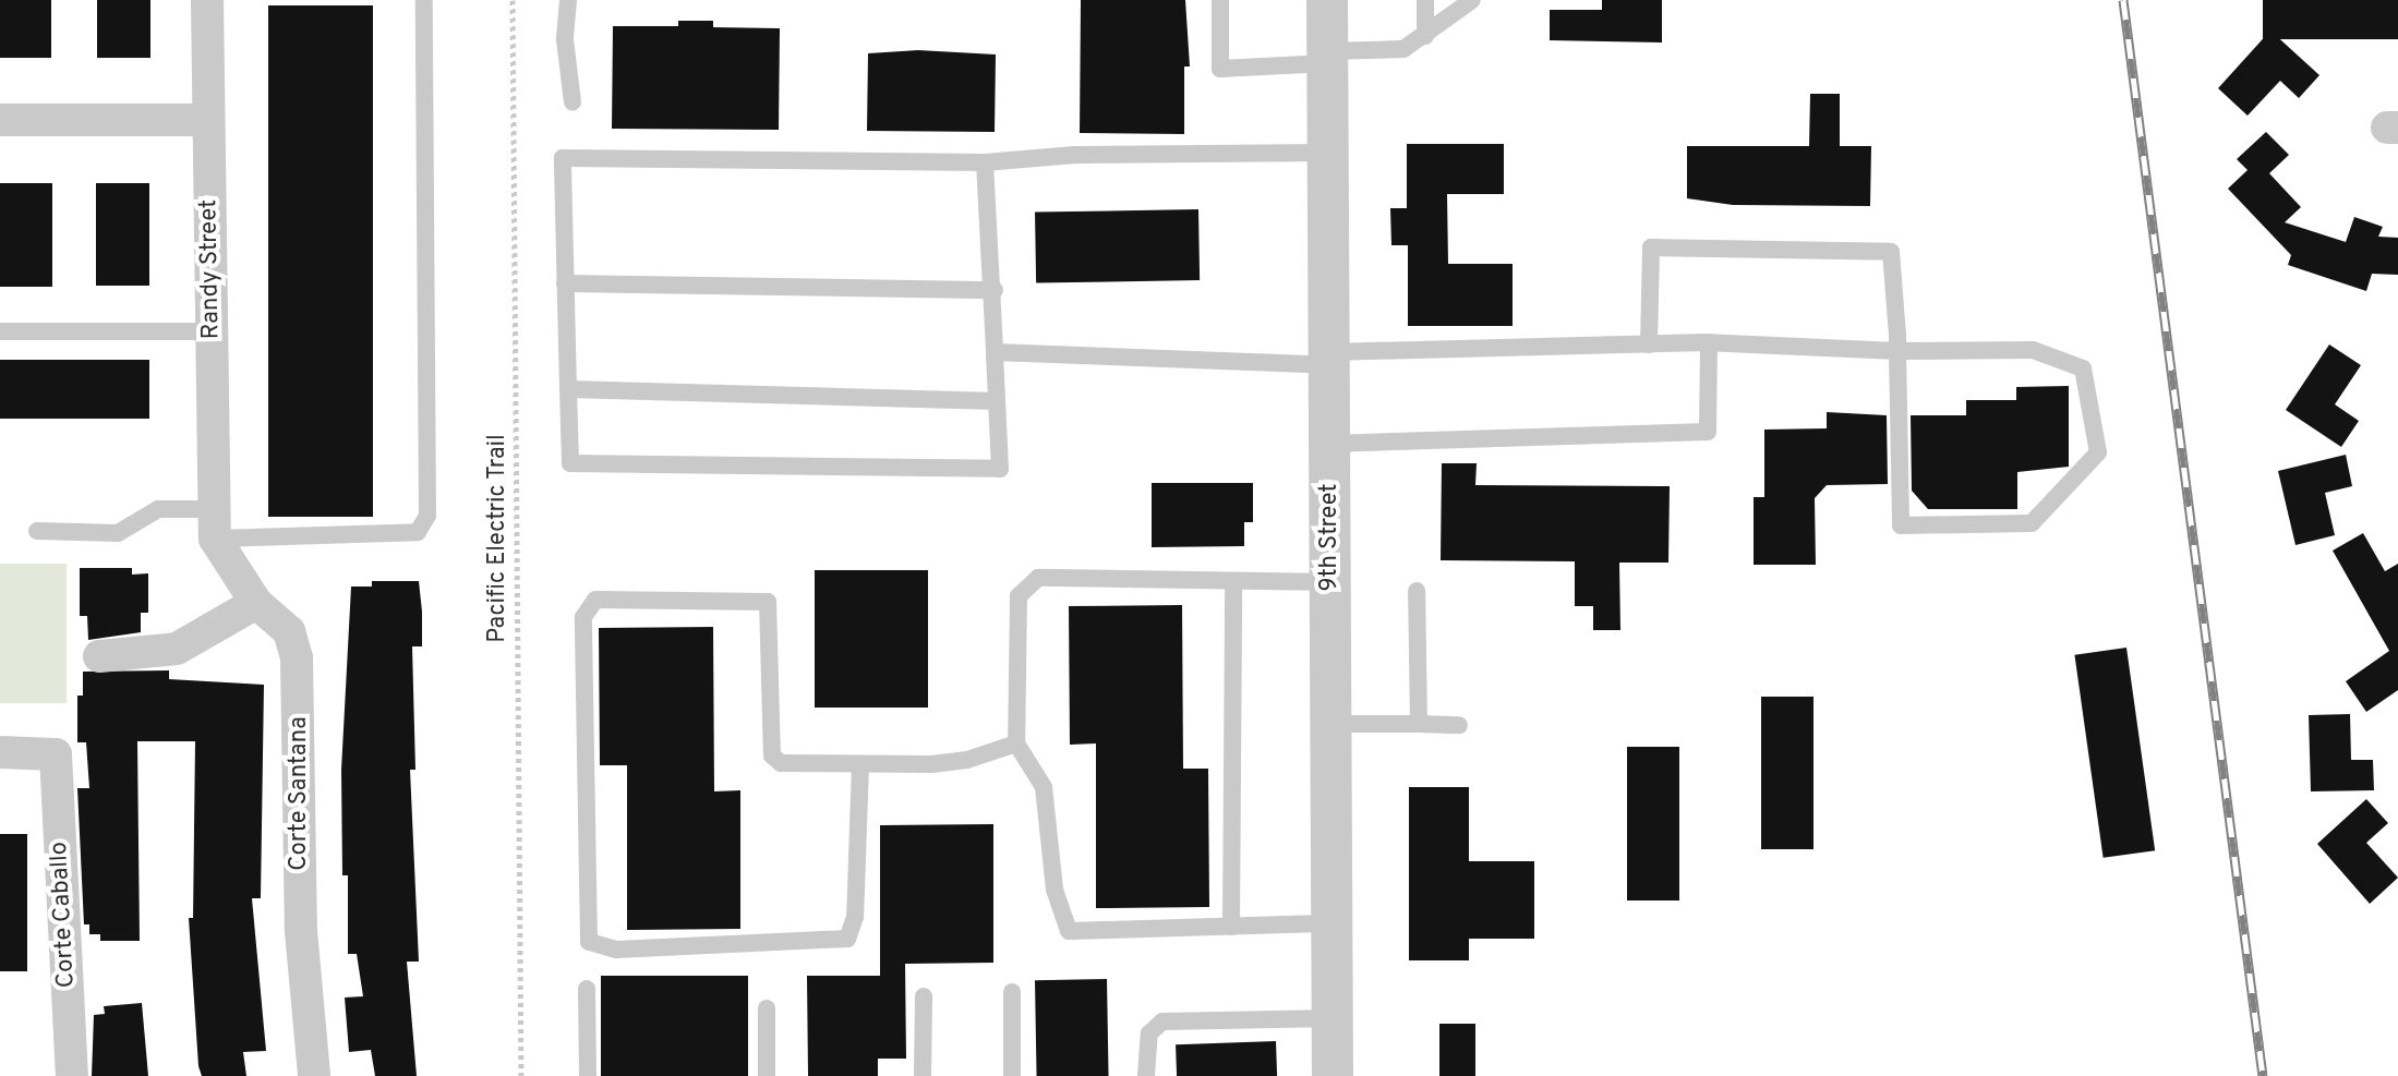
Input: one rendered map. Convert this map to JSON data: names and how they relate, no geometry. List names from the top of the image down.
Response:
{
  "streets": {
    "street": [
      "Randy Street",
      "9th Street",
      "Corte Santana",
      "Corte Caballo"
    ],
    "path": ["Pacific Electric Trail"]
  },
  "crossings": [
    ["Randy Street", "Corte Santana"]
  ]
}
